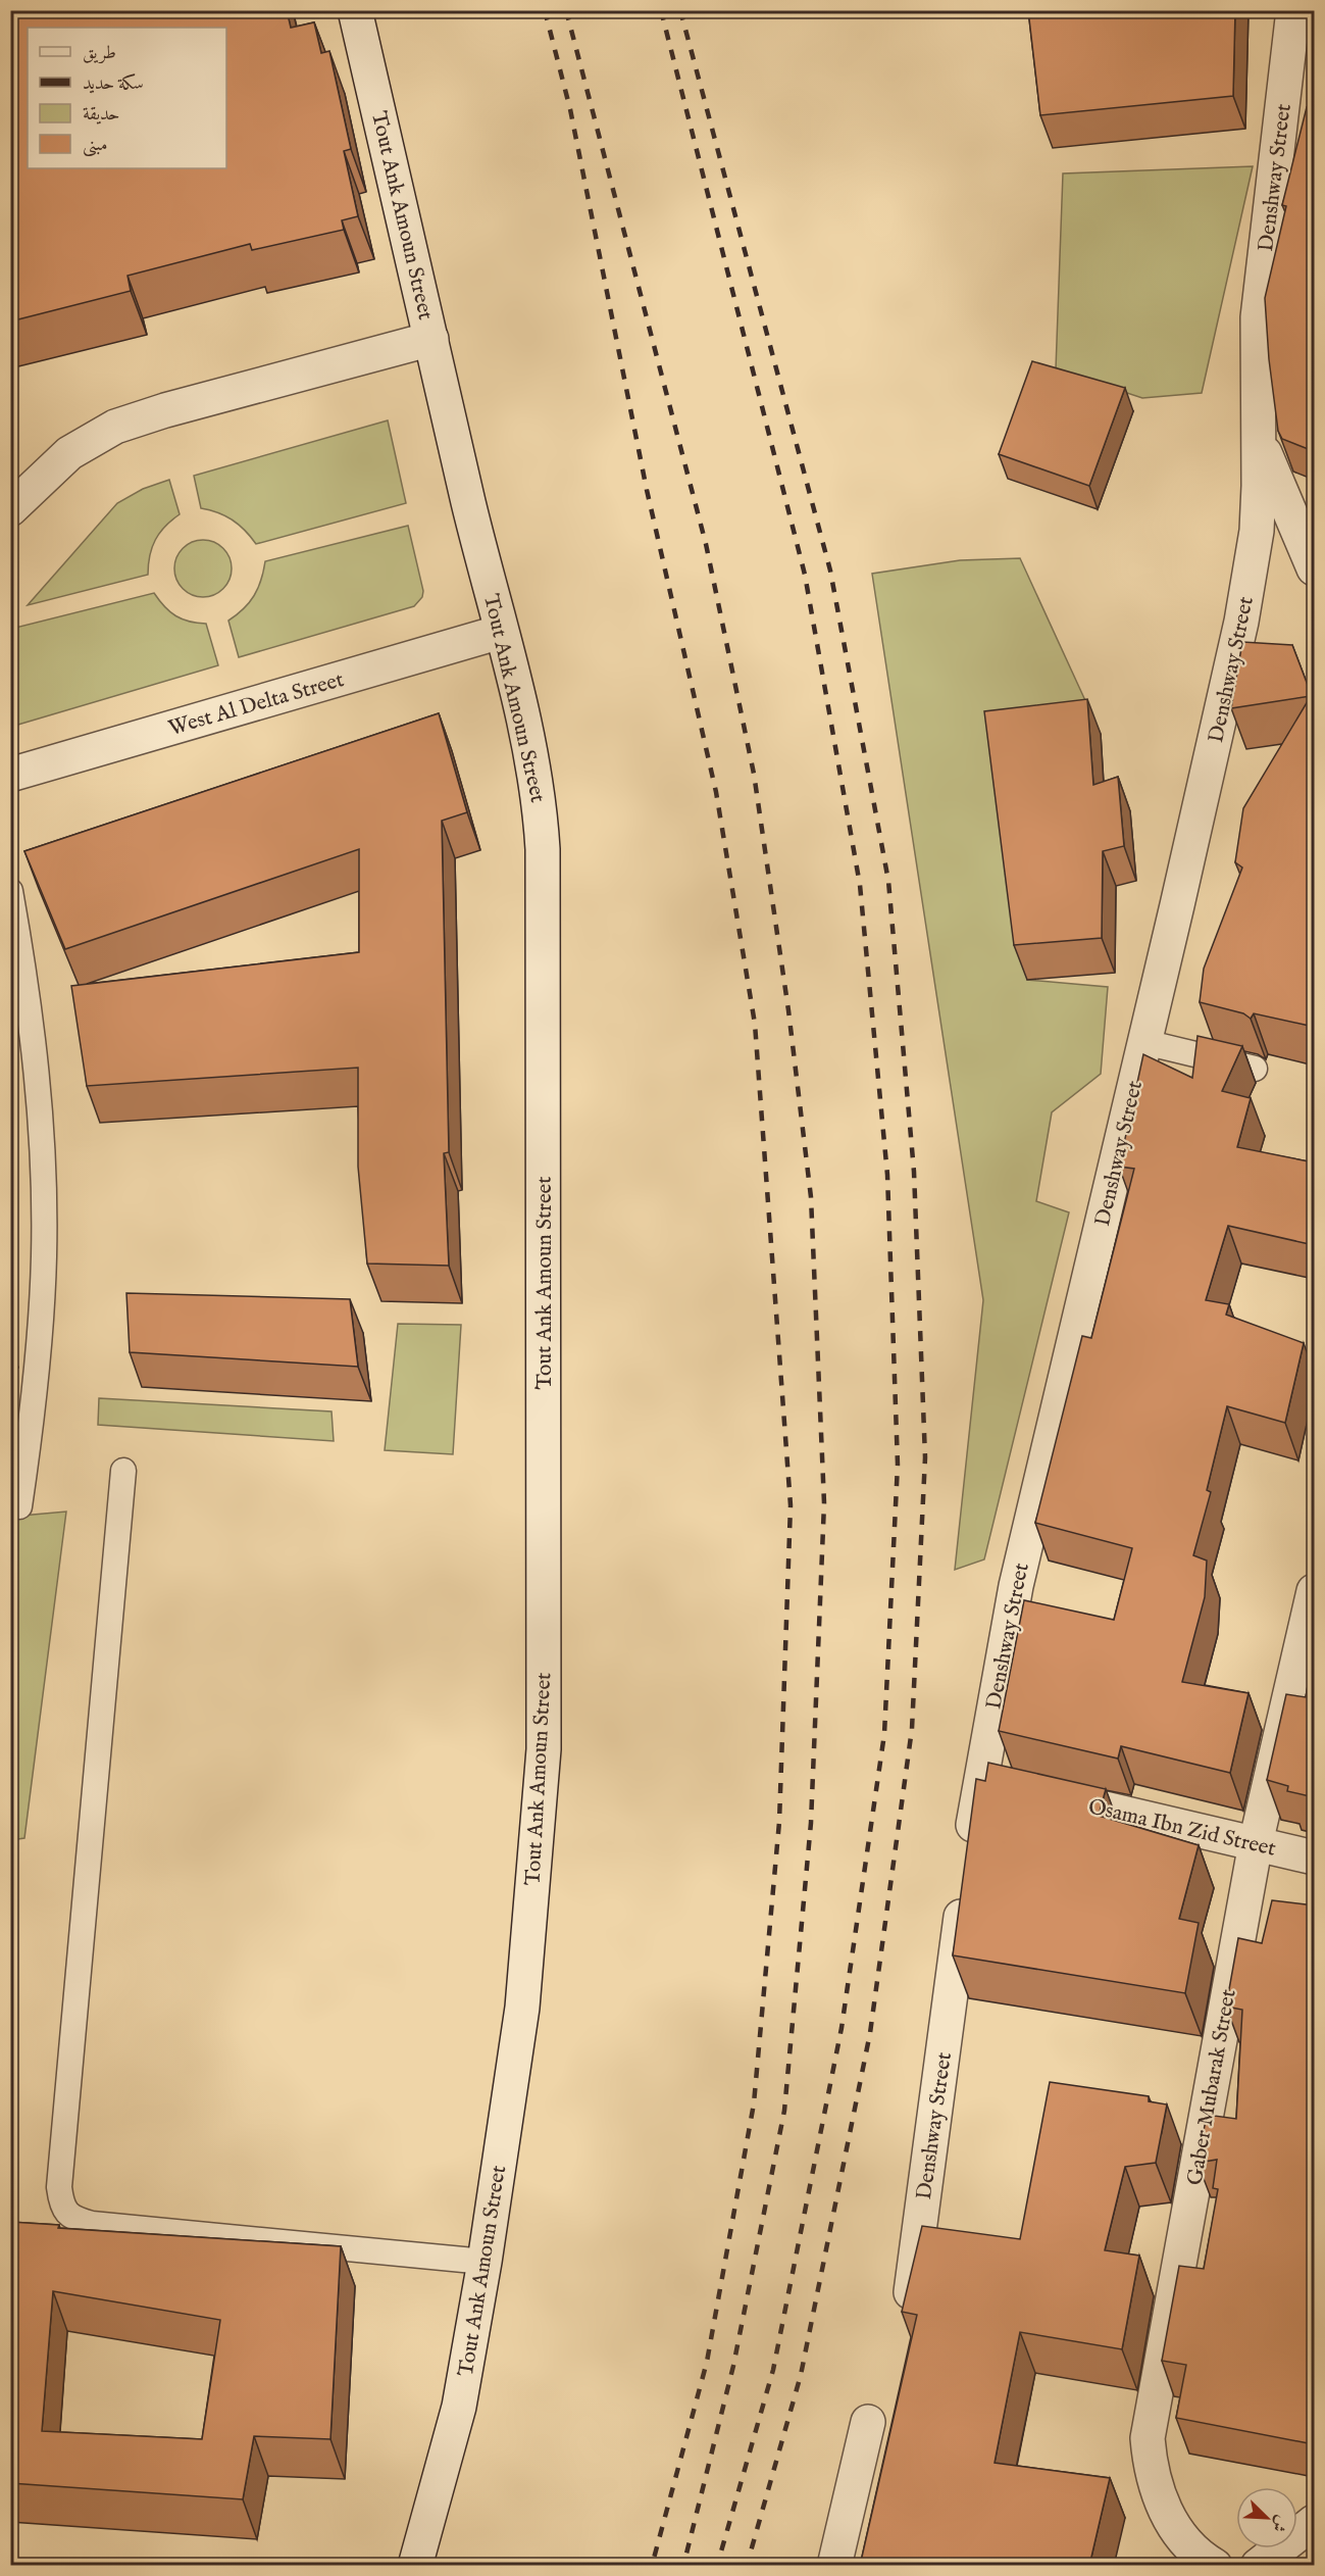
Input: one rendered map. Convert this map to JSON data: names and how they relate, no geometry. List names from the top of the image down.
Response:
{
  "streets": {
    "street": [
      "Denshway Street",
      "Tout Ank Amoun Street",
      "West Al Delta Street",
      "Osama Ibn Zid Street",
      "Gaber Mubarak Street"
    ]
  },
  "crossings": [
    ["Denshway Street", "Osama Ibn Zid Street"],
    ["Tout Ank Amoun Street", "West Al Delta Street"],
    ["Osama Ibn Zid Street", "Gaber Mubarak Street"]
  ],
  "legend": [
    "طريق",
    "سكة حديد",
    "حديقة",
    "مبنى"
  ],
  "north": "bottom right"
}
